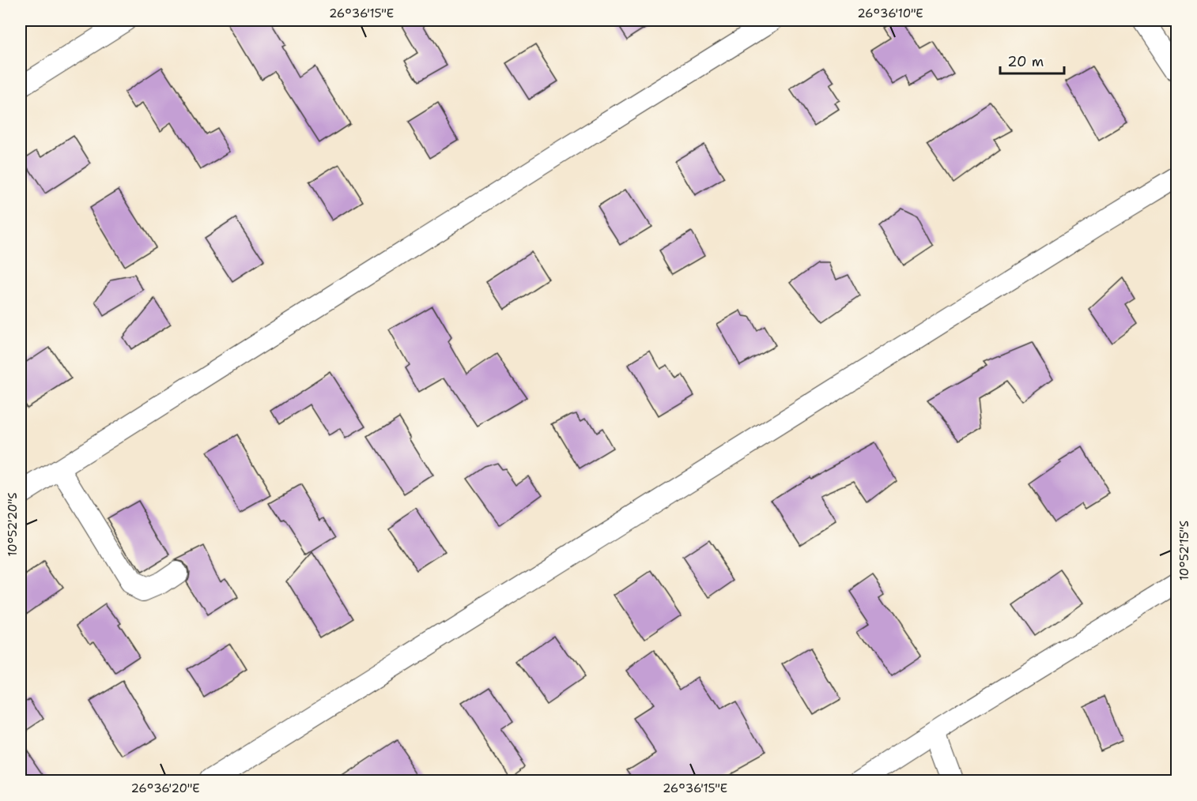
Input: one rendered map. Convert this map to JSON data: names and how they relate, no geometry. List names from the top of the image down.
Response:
{
  "scale_bar": "20 m",
  "coordinates": [
    "26°36'15\"E",
    "26°36'10\"E",
    "10°52'20\"S",
    "10°52'15\"S",
    "26°36'20\"E"
  ]
}
